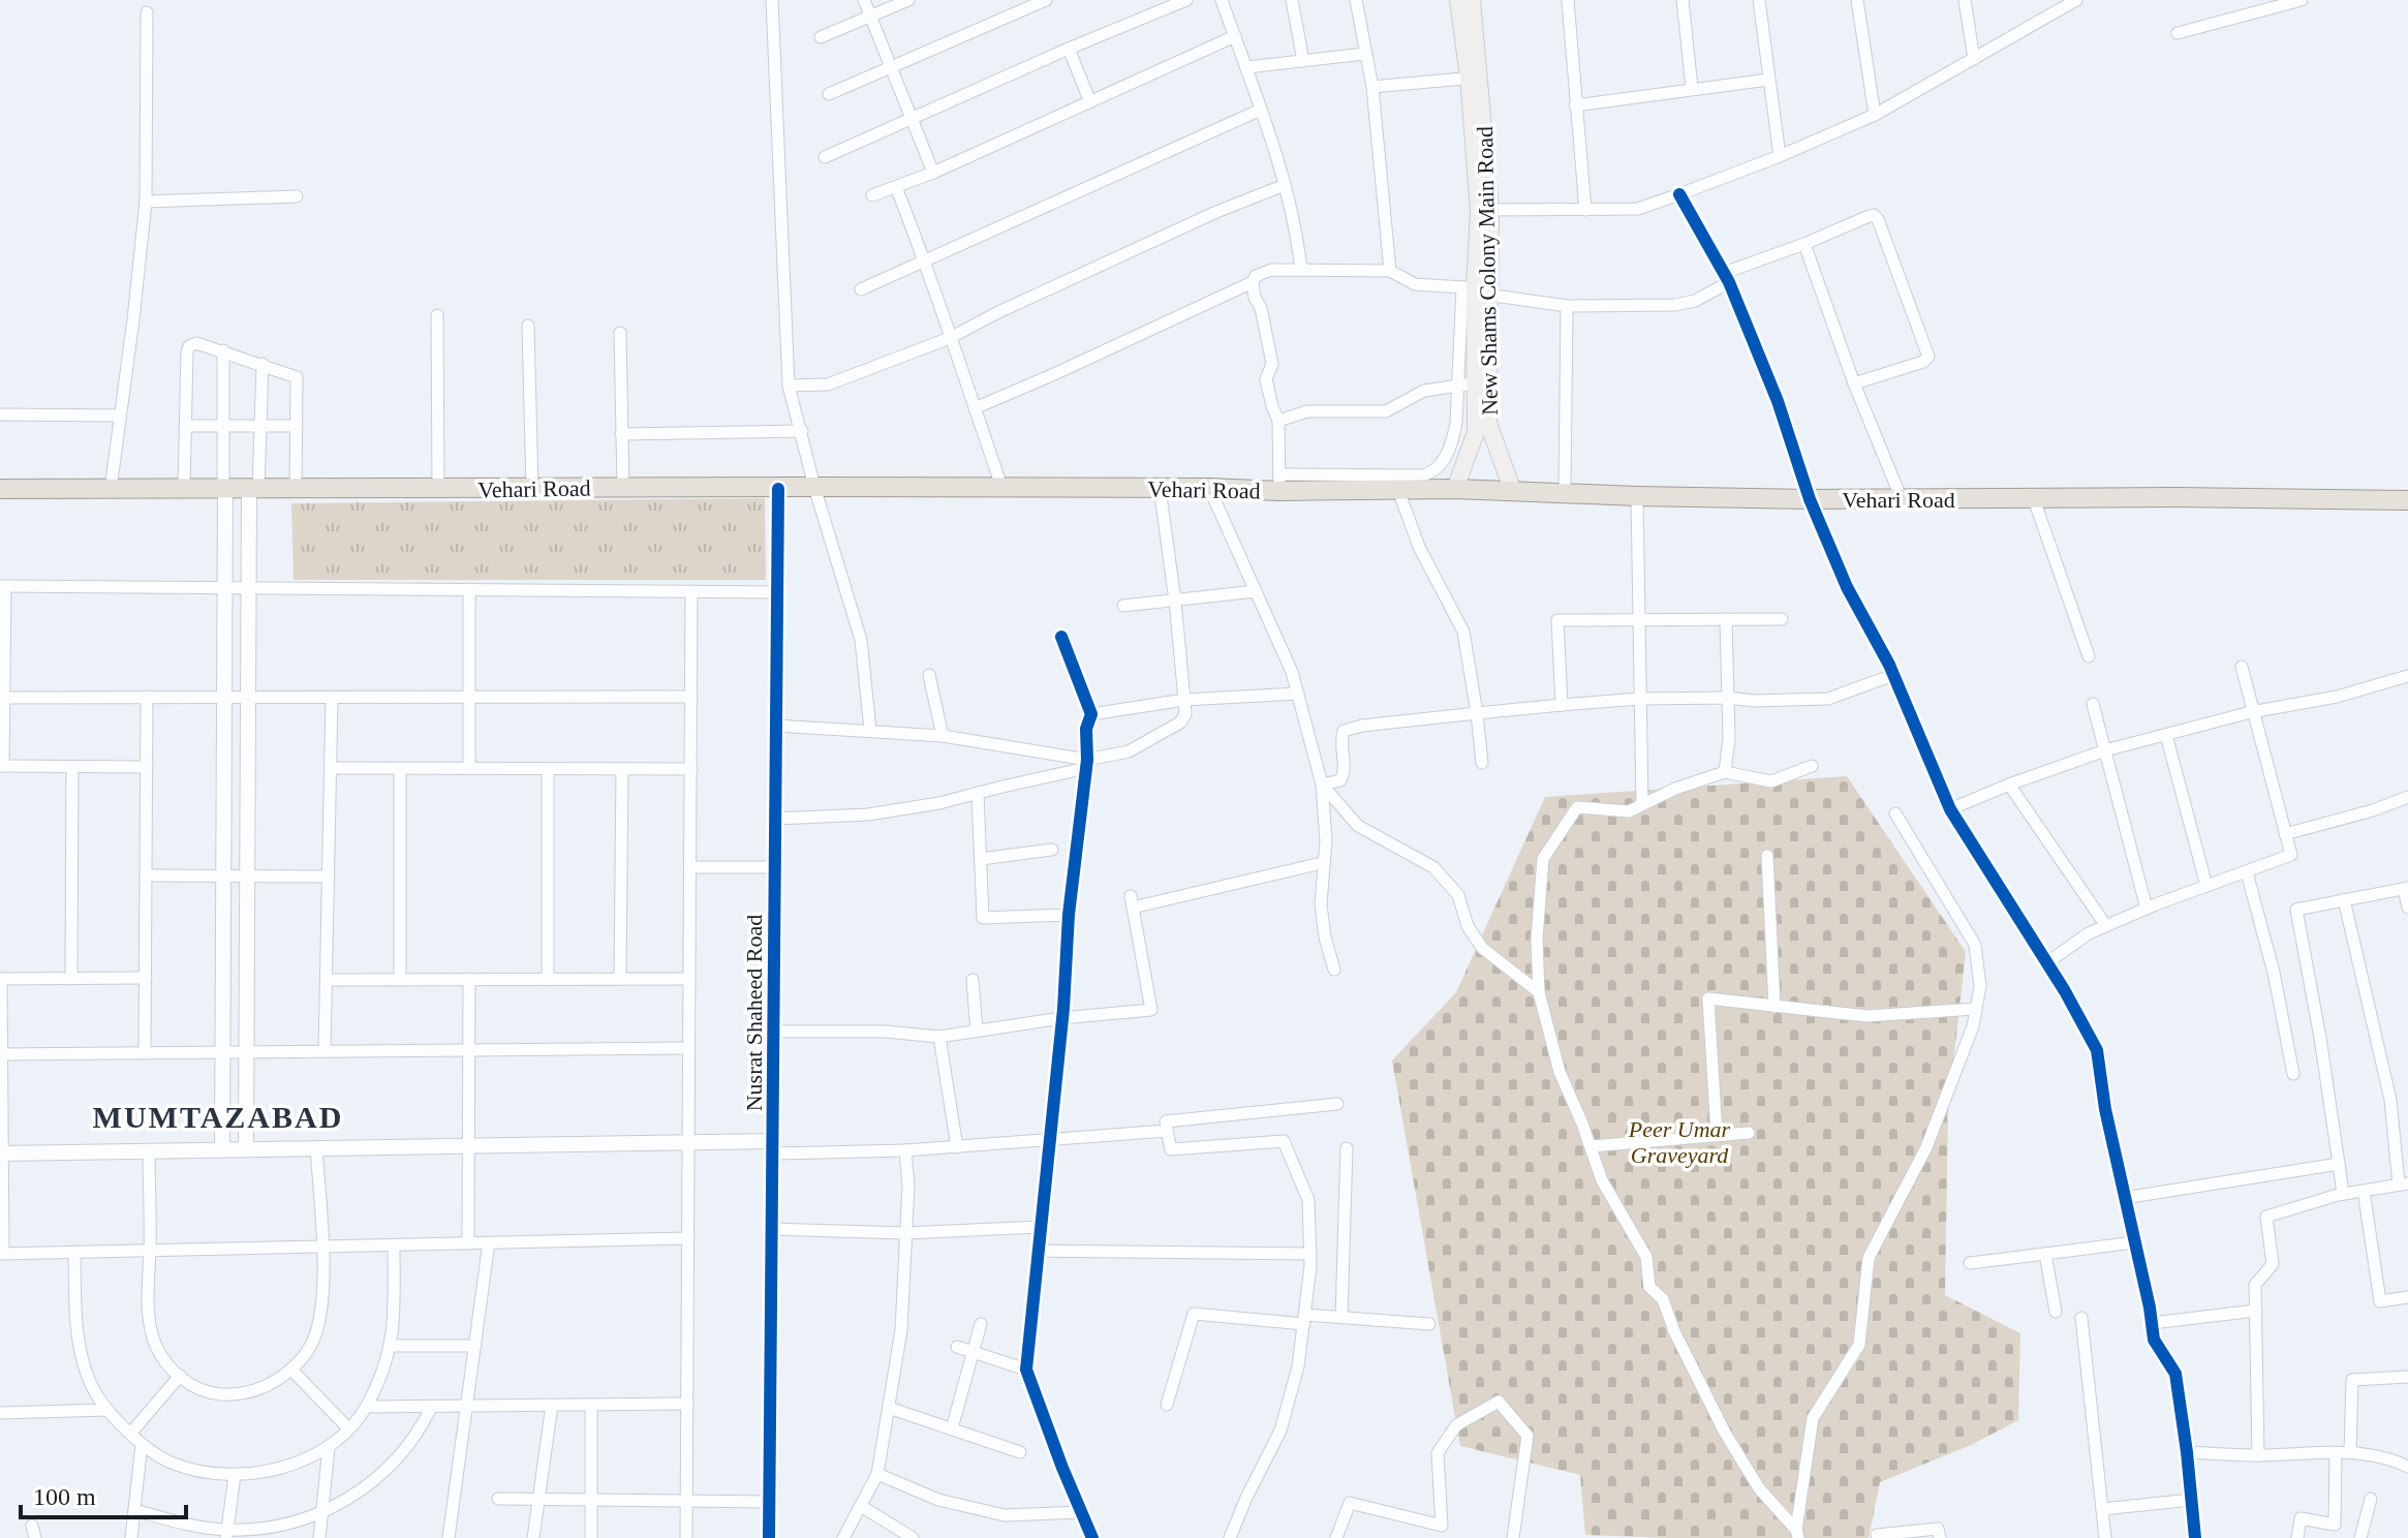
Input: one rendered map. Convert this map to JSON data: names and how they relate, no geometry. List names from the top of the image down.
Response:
{
  "streets": {
    "main road": ["New Shams Colony Main Road", "Vehari Road"],
    "street": ["Nusrat Shaheed Road"]
  },
  "crossings": [
    ["New Shams Colony Main Road", "Vehari Road"],
    ["Vehari Road", "Nusrat Shaheed Road"]
  ],
  "districts": ["MUMTAZABAD"],
  "parks": ["Peer Umar Graveyard"],
  "scale_bar": "100 m"
}
